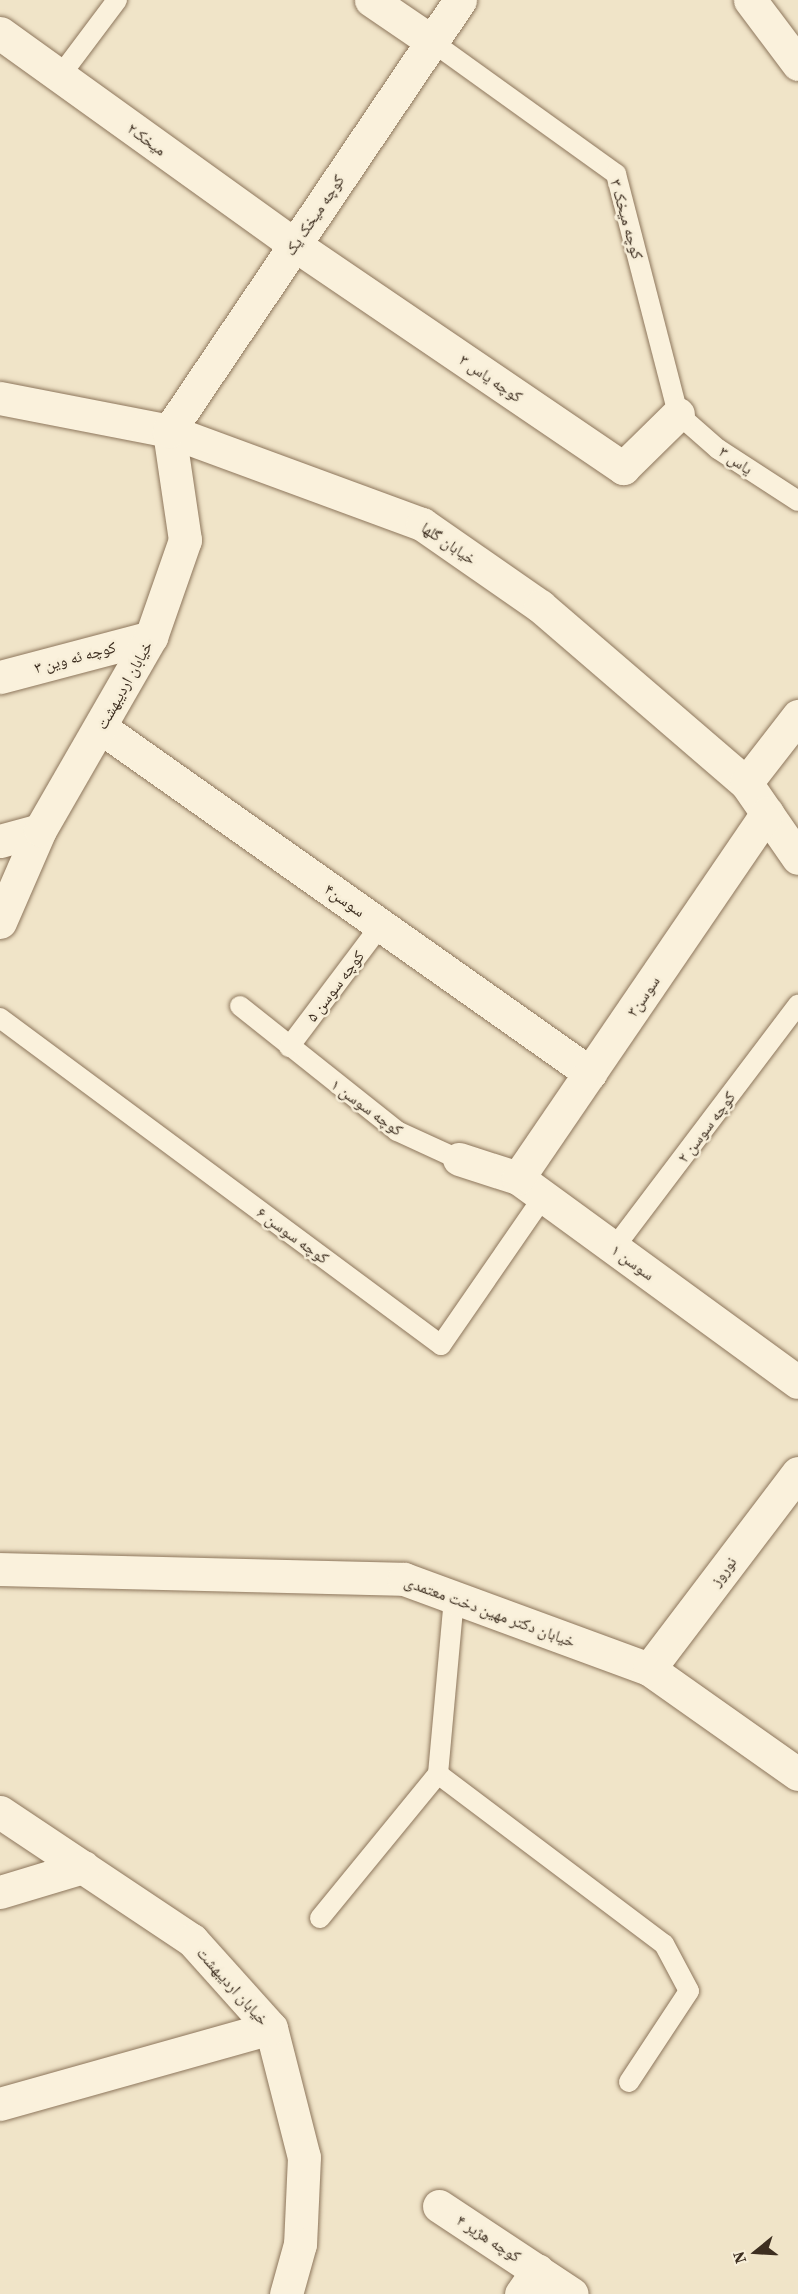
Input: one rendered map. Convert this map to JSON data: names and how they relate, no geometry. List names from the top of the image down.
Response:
{
  "streets": {
    "street": [
      "میخک۲",
      "کوچه میخک یک",
      "کوچه یاس ۳",
      "خیابان گلها",
      "کوچه ئه وین ۳",
      "خیابان اردیبهشت",
      "سوسن۴",
      "سوسن۳",
      "سوسن ۱",
      "نوروز",
      "خیابان دکتر مهین دخت معتمدی",
      "کوچه هژیر ۴"
    ],
    "lane": [
      "کوچه میخک ۳",
      "یاس ۳",
      "کوچه سوسن ۵",
      "کوچه سوسن ۱",
      "کوچه سوسن ۲",
      "کوچه سوسن ۶"
    ]
  },
  "crossings": [
    ["میخک۲", "کوچه میخک یک"],
    ["میخک۲", "کوچه یاس ۳"],
    ["کوچه میخک یک", "کوچه میخک ۳"],
    ["کوچه میخک یک", "کوچه یاس ۳"],
    ["کوچه میخک یک", "خیابان گلها"],
    ["کوچه میخک یک", "خیابان اردیبهشت"],
    ["کوچه میخک ۳", "کوچه یاس ۳"],
    ["کوچه میخک ۳", "یاس ۳"],
    ["کوچه یاس ۳", "یاس ۳"],
    ["خیابان گلها", "خیابان اردیبهشت"],
    ["خیابان گلها", "سوسن۳"],
    ["کوچه ئه وین ۳", "خیابان اردیبهشت"],
    ["خیابان اردیبهشت", "سوسن۴"],
    ["سوسن۴", "کوچه سوسن ۵"],
    ["سوسن۴", "سوسن۳"],
    ["کوچه سوسن ۵", "کوچه سوسن ۱"],
    ["سوسن۳", "کوچه سوسن ۶"],
    ["سوسن۳", "سوسن ۱"],
    ["کوچه سوسن ۱", "سوسن ۱"],
    ["کوچه سوسن ۲", "سوسن ۱"],
    ["کوچه سوسن ۶", "سوسن ۱"],
    ["نوروز", "خیابان دکتر مهین دخت معتمدی"]
  ],
  "north": "left"
}
